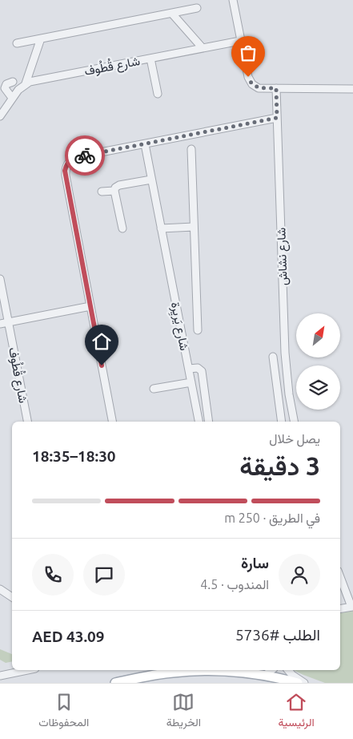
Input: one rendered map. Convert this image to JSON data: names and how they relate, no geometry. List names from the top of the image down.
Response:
{
  "streets": {
    "street": ["شارع قُطُوف", "شارع نشاش", "شارع يَريِرة"]
  },
  "north": "top right",
  "page": {
    "heading": ["3 دقيقة", "يصل خلال", "18:30–18:35"],
    "panel": [
      "سارة",
      "المندوب · 4.5",
      "الطلب #5736",
      "AED 43.09"
    ],
    "bar": "في الطريق · 250 m",
    "tabs": ["الرئيسية", "الخريطة", "المحفوظات"]
  }
}
